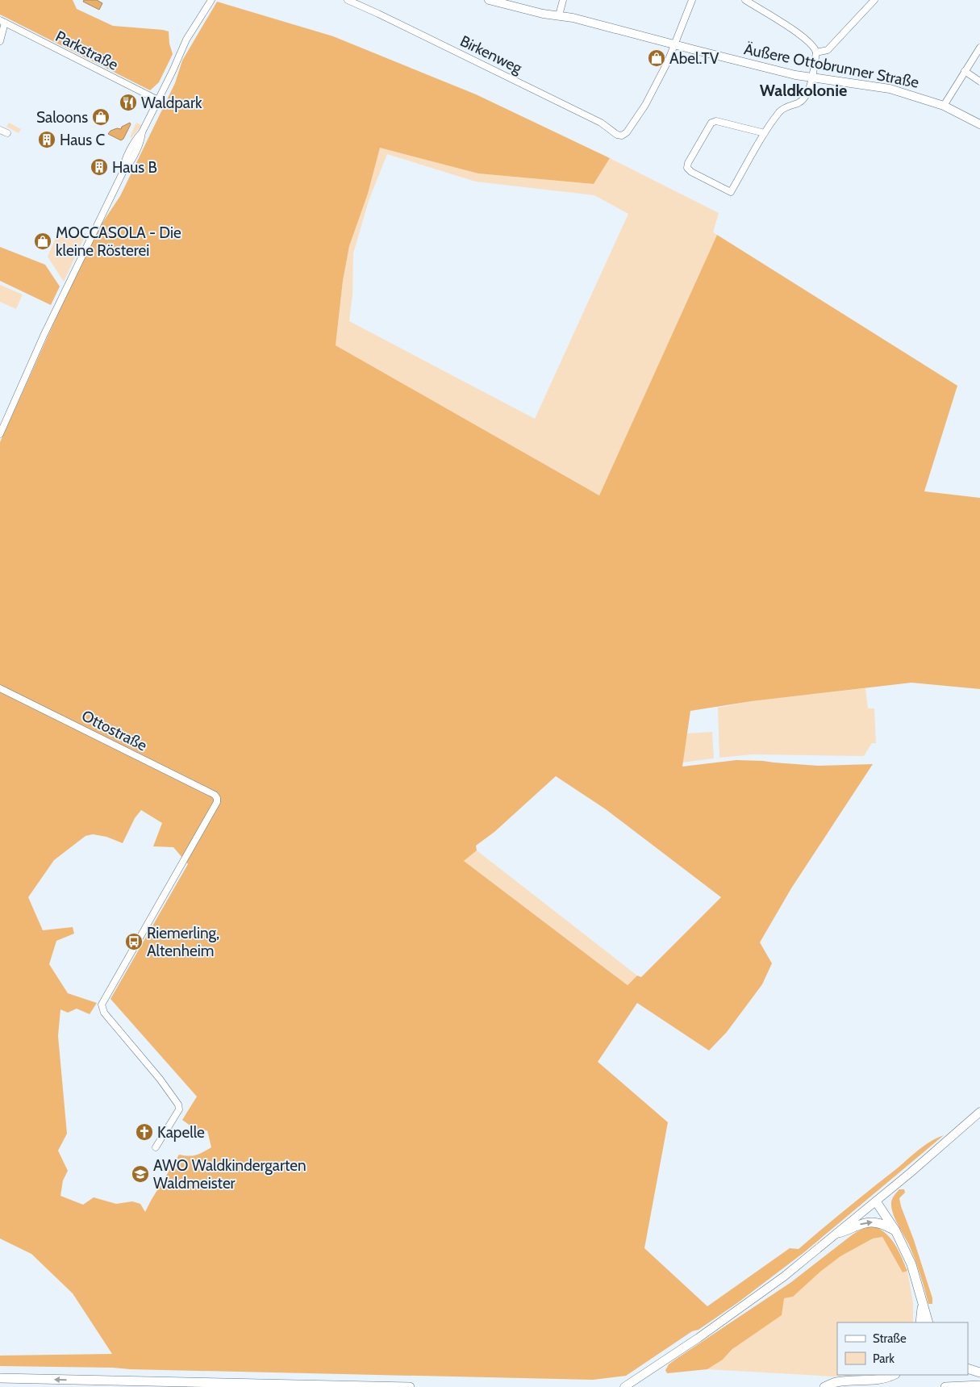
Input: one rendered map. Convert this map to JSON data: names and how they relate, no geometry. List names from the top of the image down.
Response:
{
  "streets": {
    "main road": ["Äußere Ottobrunner Straße"],
    "street": ["Parkstraße", "Birkenweg", "Ottostraße"]
  },
  "crossings": [
    ["Birkenweg", "Äußere Ottobrunner Straße"]
  ],
  "districts": ["Waldkolonie"],
  "places": {
    "shop": ["Abel.TV", "Saloons", "MOCCASOLA - Die kleine Rösterei"],
    "restaurant": ["Waldpark"],
    "building": ["Haus C", "Haus B"],
    "bus stop": ["Riemerling, Altenheim"],
    "church": ["Kapelle"],
    "school or university": ["AWO Waldkindergarten Waldmeister"]
  },
  "legend": ["Straße", "Park"]
}
